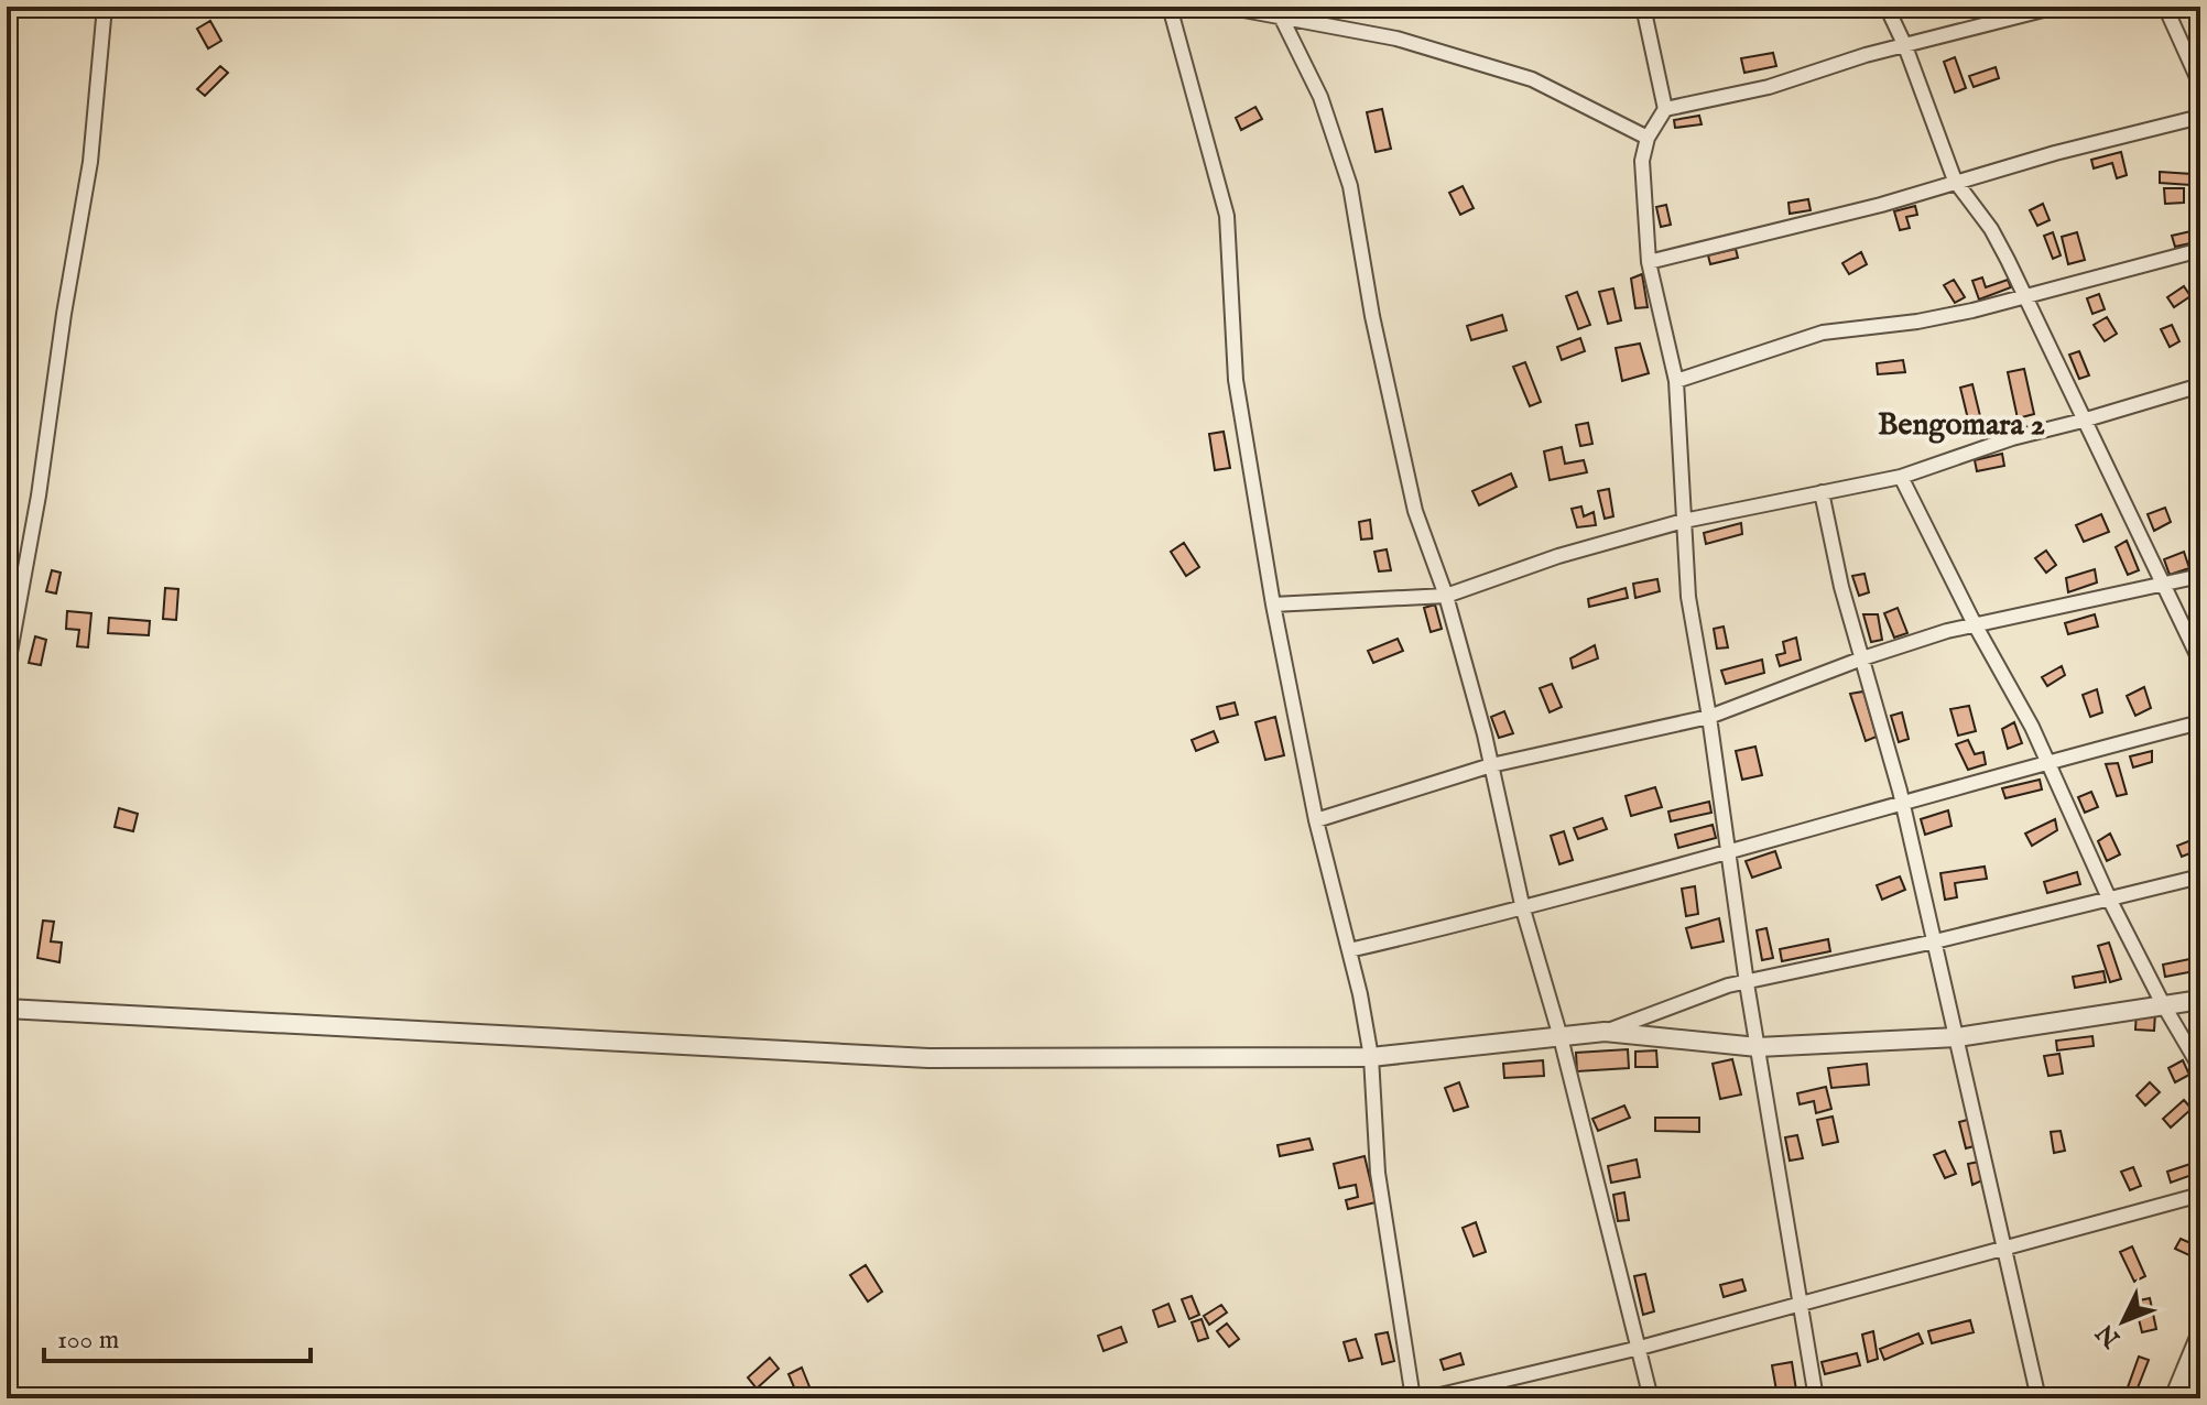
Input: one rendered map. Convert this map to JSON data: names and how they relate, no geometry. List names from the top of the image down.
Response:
{
  "districts": ["Bengomara 2"],
  "scale_bar": "100 m",
  "north": "bottom left"
}
